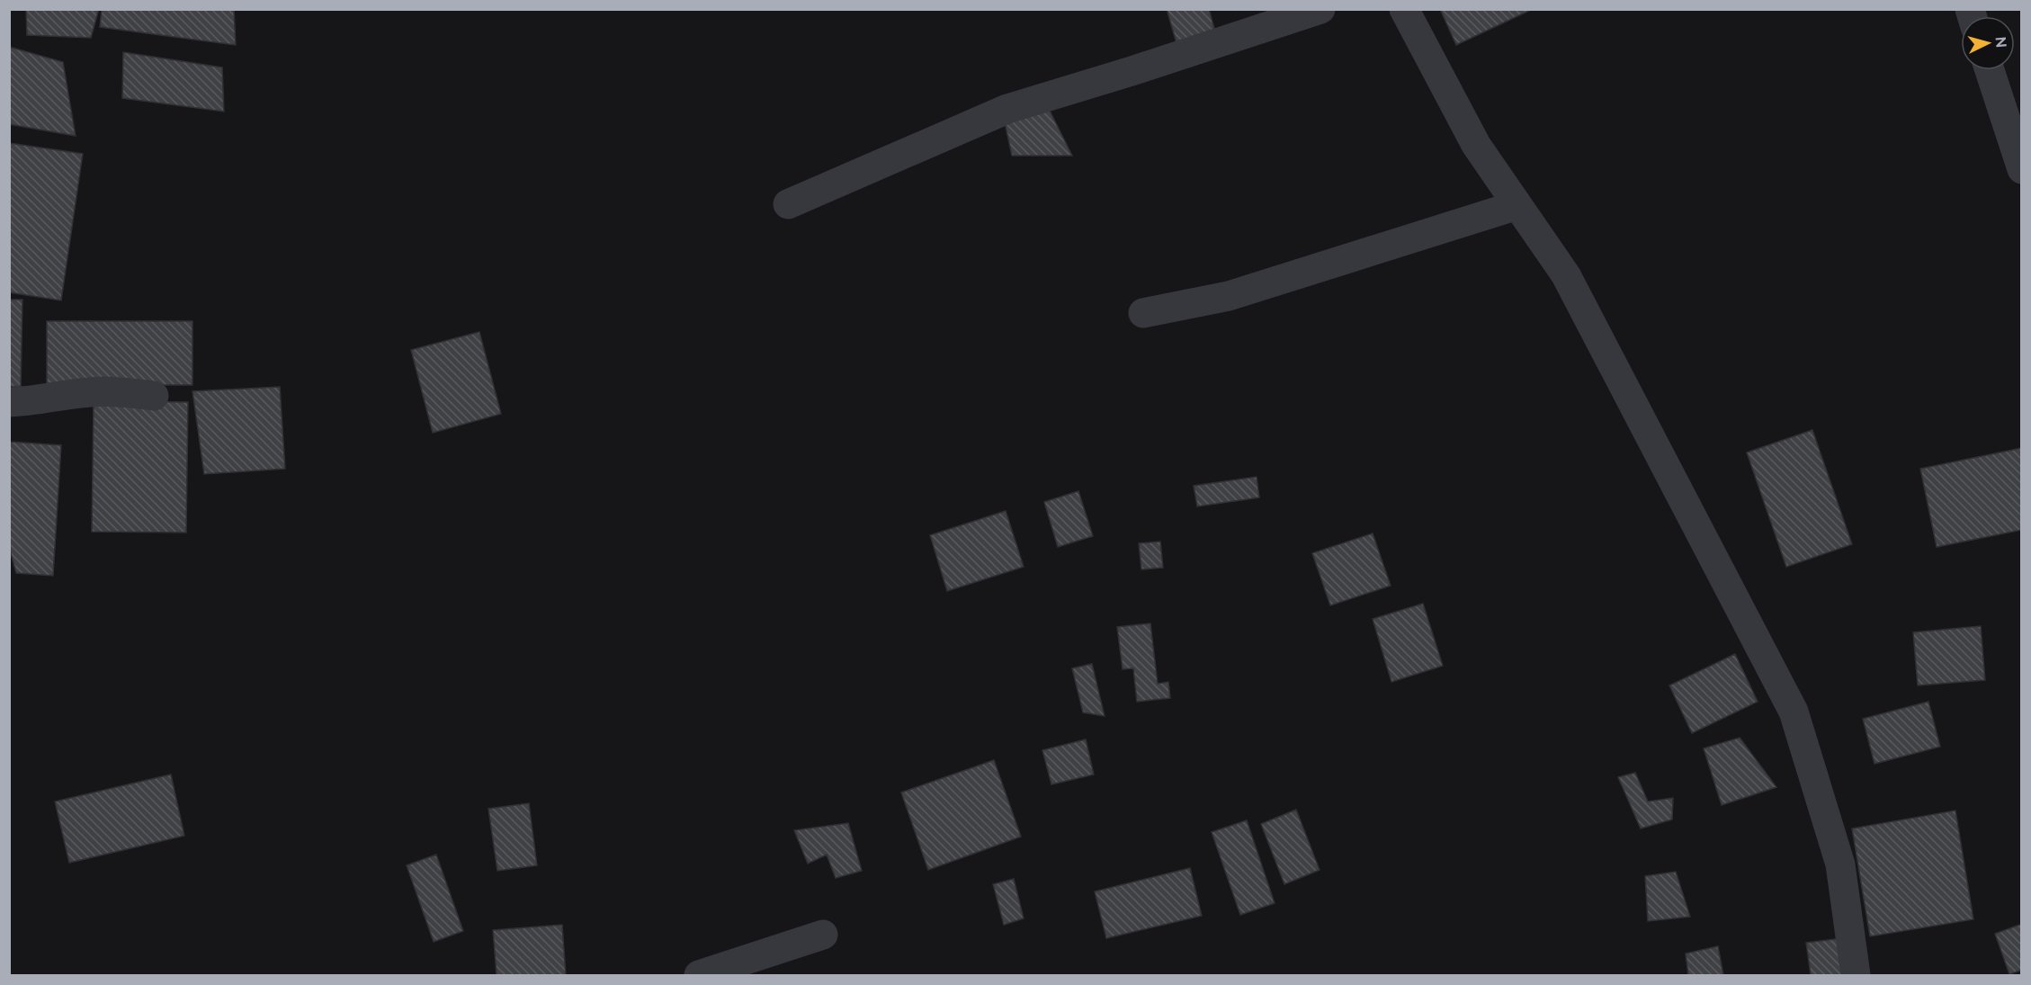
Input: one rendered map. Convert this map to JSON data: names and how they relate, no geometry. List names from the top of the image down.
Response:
{
  "north": "right"
}
